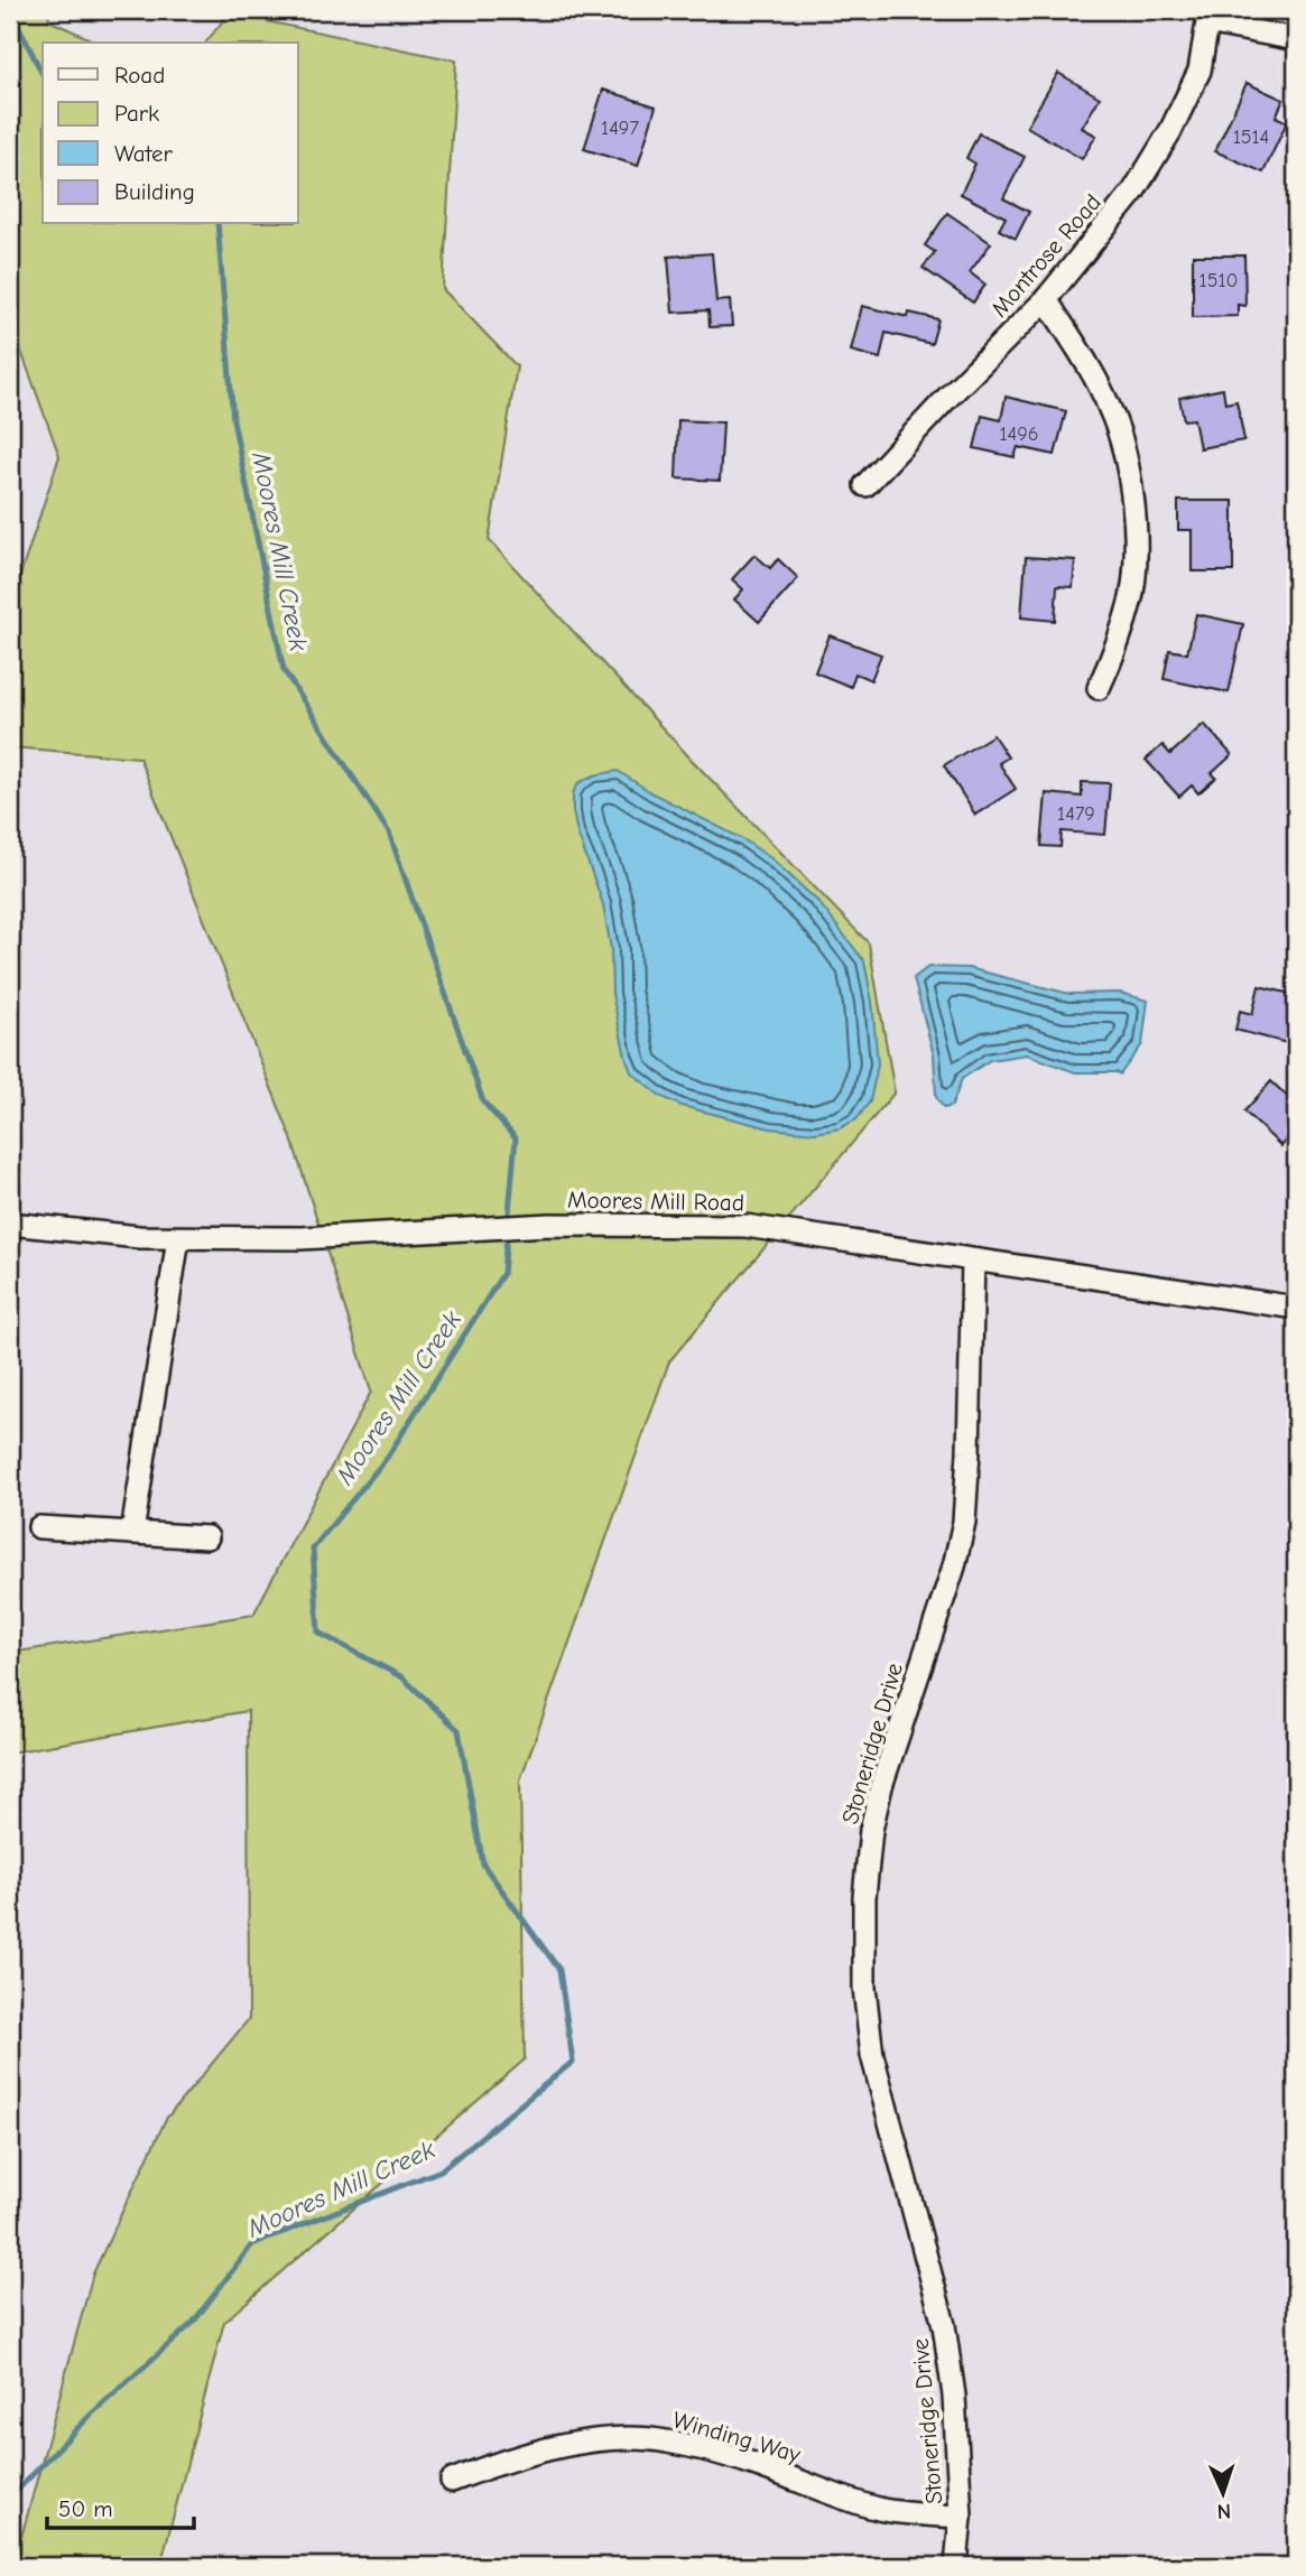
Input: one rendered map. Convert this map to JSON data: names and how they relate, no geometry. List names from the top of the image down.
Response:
{
  "streets": {
    "street": [
      "Montrose Road",
      "Moores Mill Road",
      "Stoneridge Drive",
      "Winding Way"
    ]
  },
  "crossings": [
    ["Moores Mill Road", "Stoneridge Drive"],
    ["Stoneridge Drive", "Winding Way"]
  ],
  "water": ["Moores Mill Creek"],
  "house_numbers": [
    "1497",
    "1514",
    "1510",
    "1496",
    "1479"
  ],
  "legend": [
    "Road",
    "Park",
    "Water",
    "Building"
  ],
  "scale_bar": "50 m",
  "north": "bottom"
}
